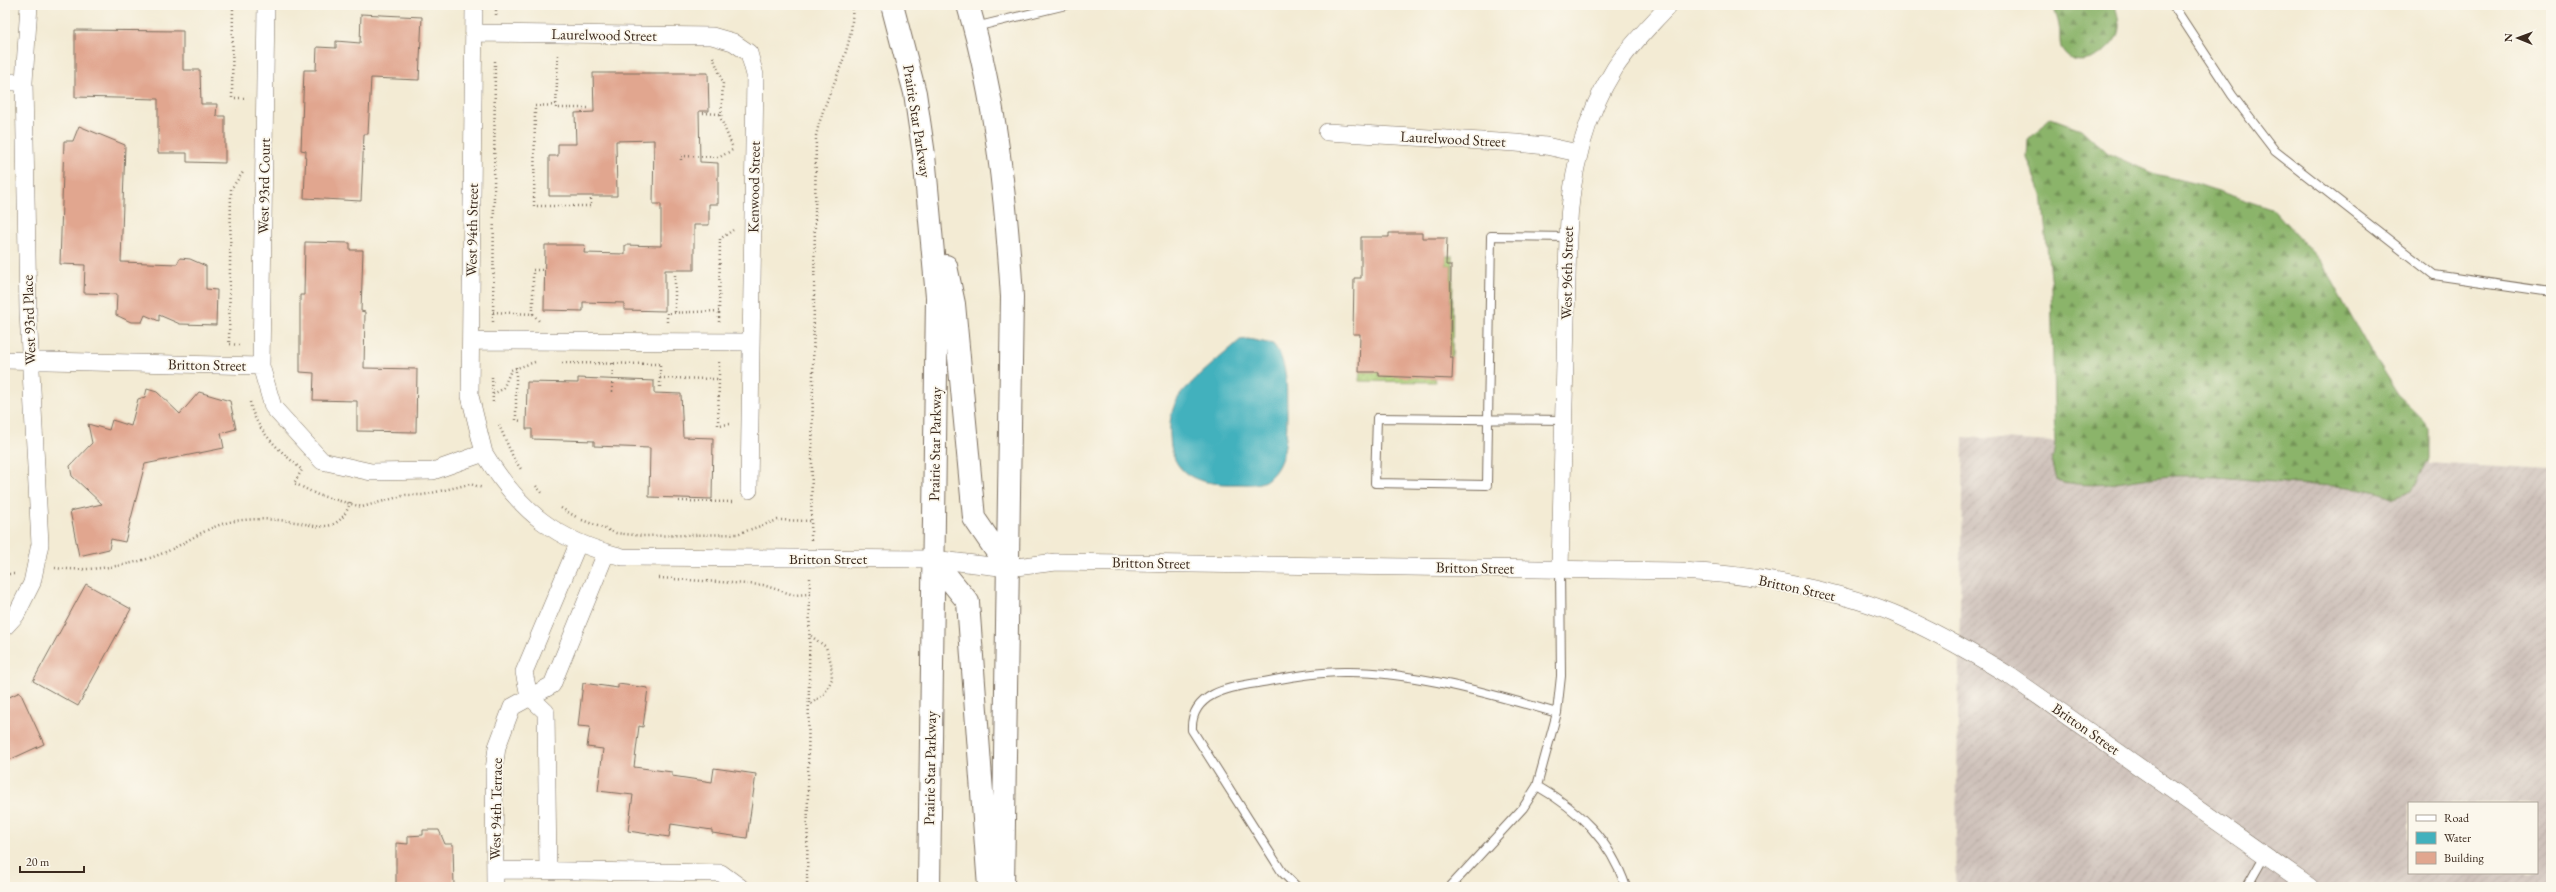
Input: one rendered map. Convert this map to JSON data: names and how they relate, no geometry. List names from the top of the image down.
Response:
{
  "streets": {
    "main road": ["Prairie Star Parkway"],
    "street": [
      "Laurelwood Street",
      "West 93rd Court",
      "Kenwood Street",
      "West 94th Street",
      "West 96th Street",
      "West 93rd Place",
      "Britton Street",
      "West 94th Terrace"
    ]
  },
  "crossings": [
    ["Laurelwood Street", "Kenwood Street"],
    ["Laurelwood Street", "West 94th Street"],
    ["Laurelwood Street", "West 96th Street"],
    ["Prairie Star Parkway", "Britton Street"],
    ["West 93rd Court", "Britton Street"],
    ["West 94th Street", "Britton Street"],
    ["West 96th Street", "Britton Street"],
    ["West 93rd Place", "Britton Street"],
    ["Britton Street", "West 94th Terrace"]
  ],
  "legend": ["Road", "Water", "Building"],
  "scale_bar": "20 m",
  "north": "left"
}
